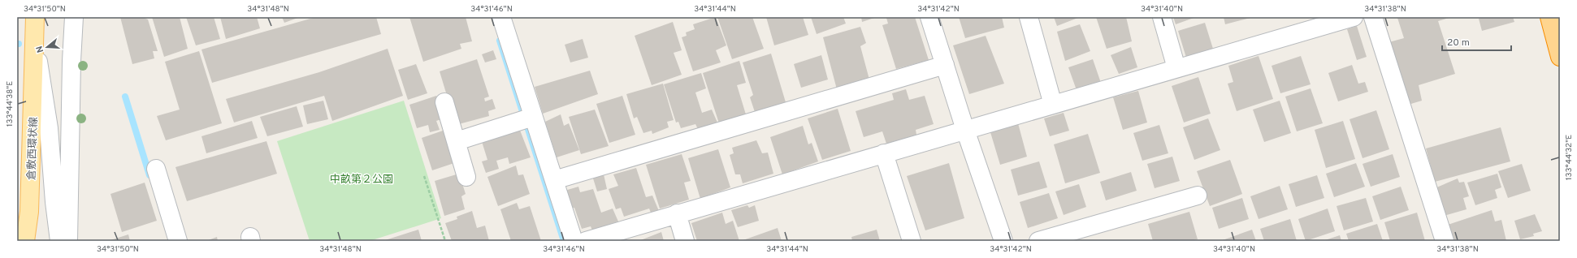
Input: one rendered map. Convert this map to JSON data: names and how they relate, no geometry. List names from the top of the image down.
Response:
{
  "streets": {
    "main road": ["倉敷西環状線"]
  },
  "parks": ["中畝第２公園"],
  "scale_bar": "20 m",
  "north": "left",
  "coordinates": [
    "34°31'50\"N",
    "34°31'48\"N",
    "34°31'46\"N",
    "34°31'44\"N",
    "34°31'42\"N",
    "34°31'40\"N",
    "34°31'38\"N",
    "133°44'38\"E",
    "133°44'32\"E"
  ]
}
